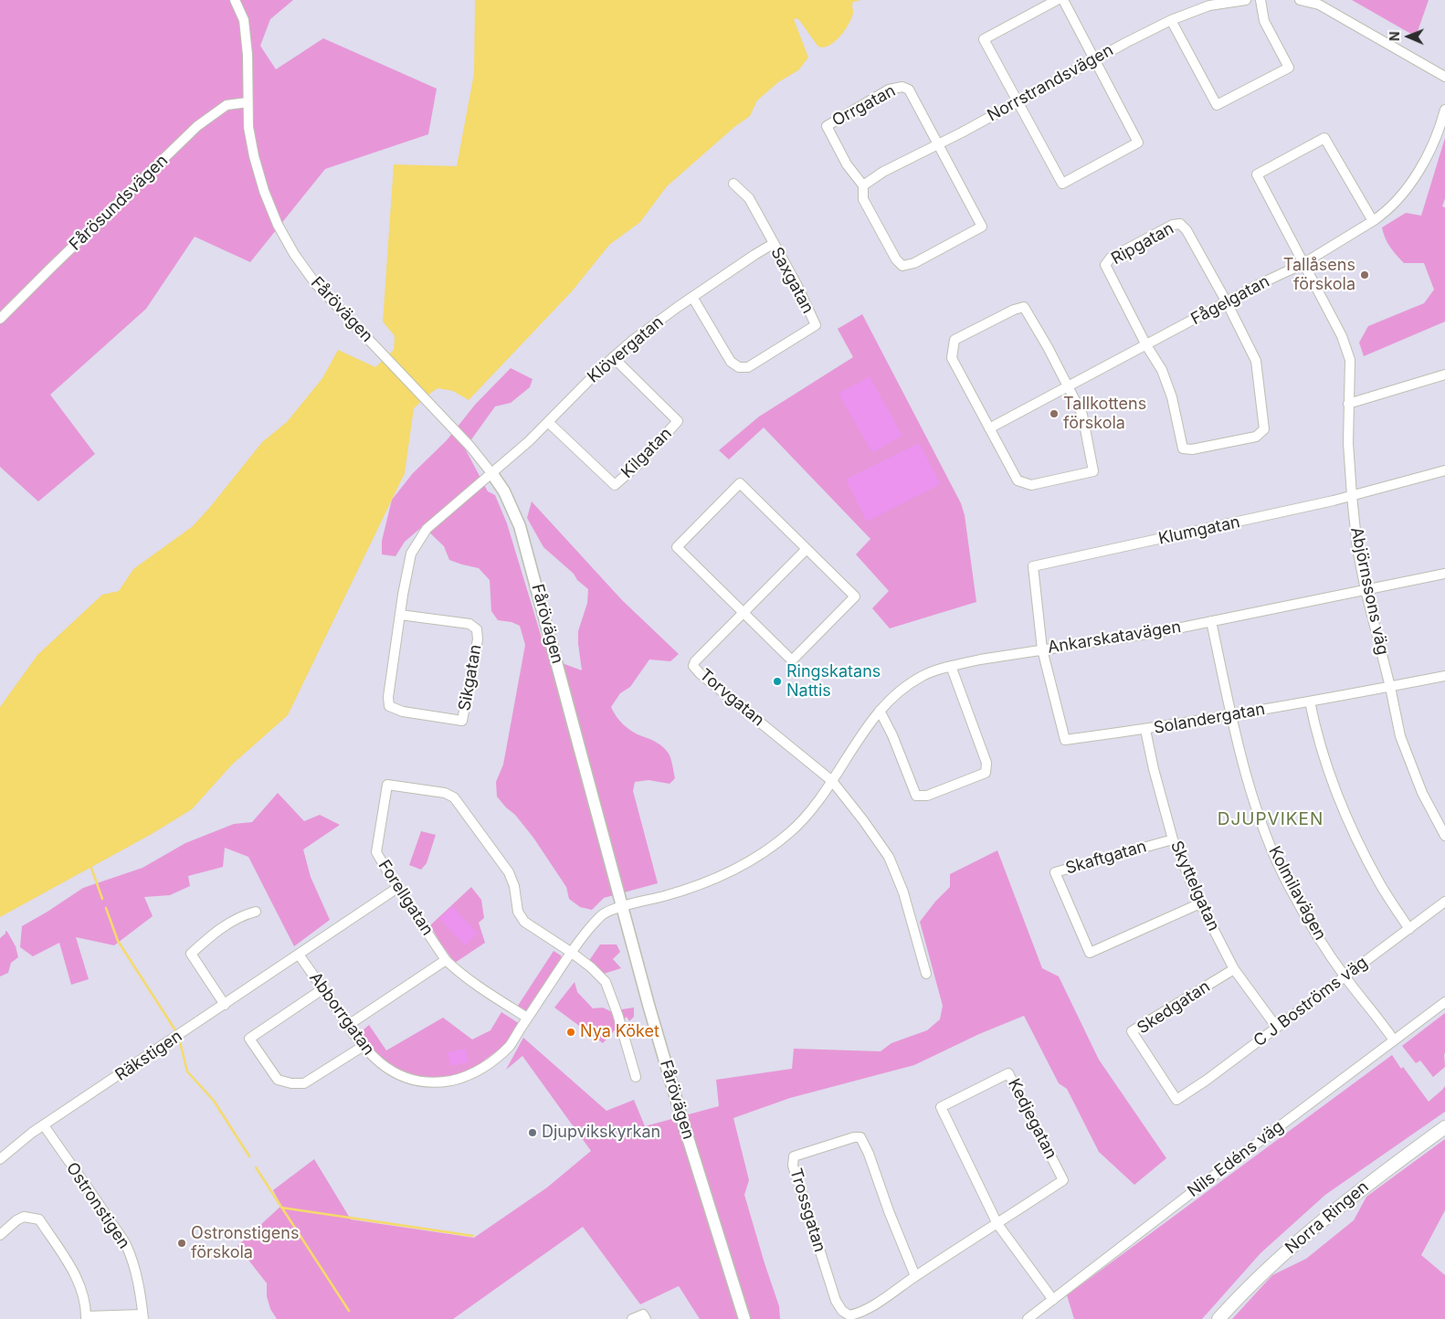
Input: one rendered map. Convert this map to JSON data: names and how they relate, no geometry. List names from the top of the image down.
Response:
{
  "streets": {
    "main road": ["Norra Ringen"],
    "street": [
      "Norrstrandsvägen",
      "Orrgatan",
      "Fårösundsvägen",
      "Ripgatan",
      "Saxgatan",
      "Fågelgatan",
      "Fårövägen",
      "Klövergatan",
      "Kilgatan",
      "Klumgatan",
      "Abjörnssons väg",
      "Ankarskatavägen",
      "Sikgatan",
      "Torvgatan",
      "Solandergatan",
      "Skaftgatan",
      "Skyttelgatan",
      "Kolmilavägen",
      "Forellgatan",
      "C J Boströms väg",
      "Skedgatan",
      "Abborrgatan",
      "Räkstigen",
      "Kedjegatan",
      "Nils Edéns väg",
      "Ostronstigen",
      "Trossgatan"
    ]
  },
  "crossings": [
    ["Norrstrandsvägen", "Orrgatan"],
    ["Fårösundsvägen", "Fårövägen"],
    ["Ripgatan", "Fågelgatan"],
    ["Saxgatan", "Klövergatan"],
    ["Fågelgatan", "Abjörnssons väg"],
    ["Fårövägen", "Klövergatan"],
    ["Fårövägen", "Ankarskatavägen"],
    ["Fårövägen", "Sikgatan"],
    ["Fårövägen", "Abborrgatan"],
    ["Klövergatan", "Kilgatan"],
    ["Klövergatan", "Sikgatan"],
    ["Klumgatan", "Abjörnssons väg"],
    ["Klumgatan", "Ankarskatavägen"],
    ["Klumgatan", "Solandergatan"],
    ["Abjörnssons väg", "Ankarskatavägen"],
    ["Abjörnssons väg", "Solandergatan"],
    ["Ankarskatavägen", "Torvgatan"],
    ["Ankarskatavägen", "Solandergatan"],
    ["Ankarskatavägen", "Kolmilavägen"],
    ["Ankarskatavägen", "Abborrgatan"],
    ["Solandergatan", "Skyttelgatan"],
    ["Solandergatan", "Kolmilavägen"],
    ["Skaftgatan", "Skyttelgatan"],
    ["Skyttelgatan", "C J Boströms väg"],
    ["Skyttelgatan", "Skedgatan"],
    ["Kolmilavägen", "C J Boströms väg"],
    ["Kolmilavägen", "Nils Edéns väg"],
    ["Forellgatan", "Abborrgatan"],
    ["Forellgatan", "Räkstigen"],
    ["C J Boströms väg", "Skedgatan"],
    ["Abborrgatan", "Räkstigen"],
    ["Räkstigen", "Ostronstigen"],
    ["Kedjegatan", "Nils Edéns väg"],
    ["Kedjegatan", "Trossgatan"]
  ],
  "districts": ["DJUPVIKEN"],
  "places": [
    "Tallåsens förskola",
    "Tallkottens förskola",
    "Ringskatans Nattis",
    "Nya Köket",
    "Djupvikskyrkan",
    "Ostronstigens förskola"
  ],
  "north": "left"
}
